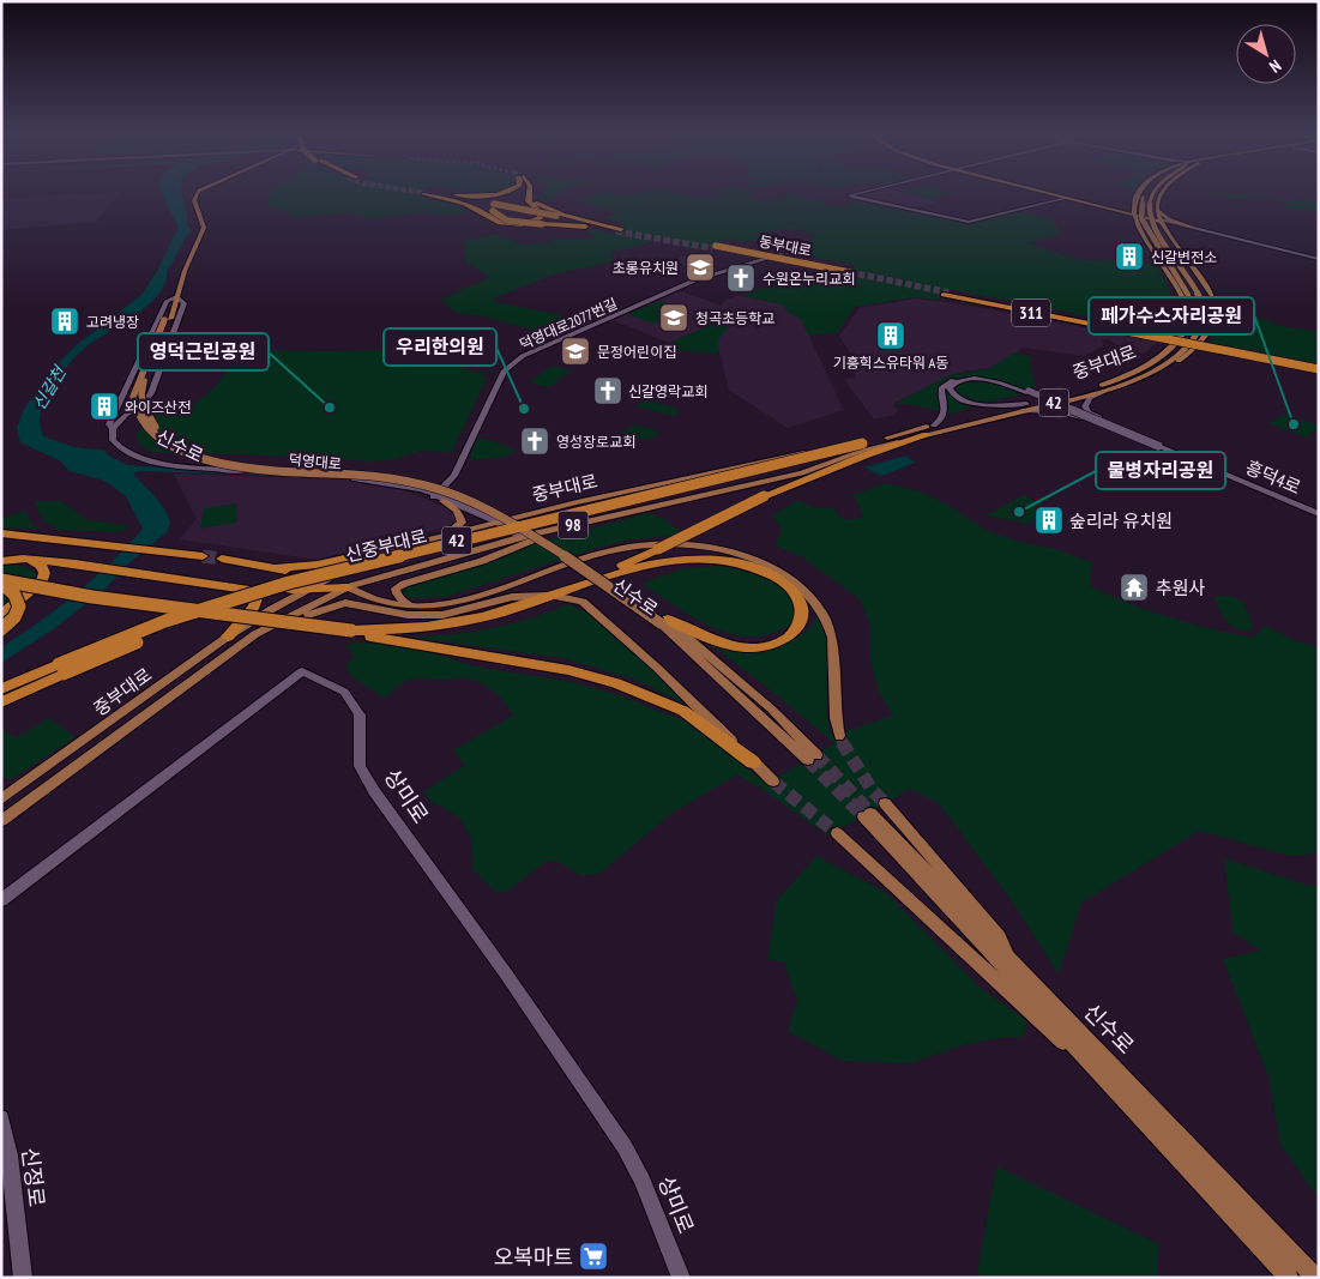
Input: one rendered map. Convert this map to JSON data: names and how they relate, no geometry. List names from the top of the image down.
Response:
{
  "streets": {
    "highway": [
      "동부대로",
      "311",
      "42",
      "신중부대로"
    ],
    "main road": ["중부대로", "신수로", "98"],
    "street": [
      "덕영대로2077번길",
      "덕영대로",
      "흥덕4로",
      "상미로",
      "신정로"
    ]
  },
  "crossings": [
    ["덕영대로2077번길", "덕영대로"],
    ["중부대로", "42"],
    ["중부대로", "덕영대로"],
    ["중부대로", "신중부대로"]
  ],
  "water": ["신갈천"],
  "places": {
    "building": [
      "신갈변전소",
      "고려냉장",
      "기흥힉스유타워 A동",
      "와이즈산전",
      "숲리라 유치원"
    ],
    "school or university": ["초롱유치원", "청곡초등학교", "문정어린이집"],
    "church": ["수원온누리교회", "신갈영락교회", "영성장로교회"],
    "other": [
      "영덕근린공원",
      "우리한의원",
      "페가수스자리공원",
      "물병자리공원"
    ],
    "temple": ["추원사"],
    "supermarket": ["오복마트"]
  },
  "north": "bottom right"
}
